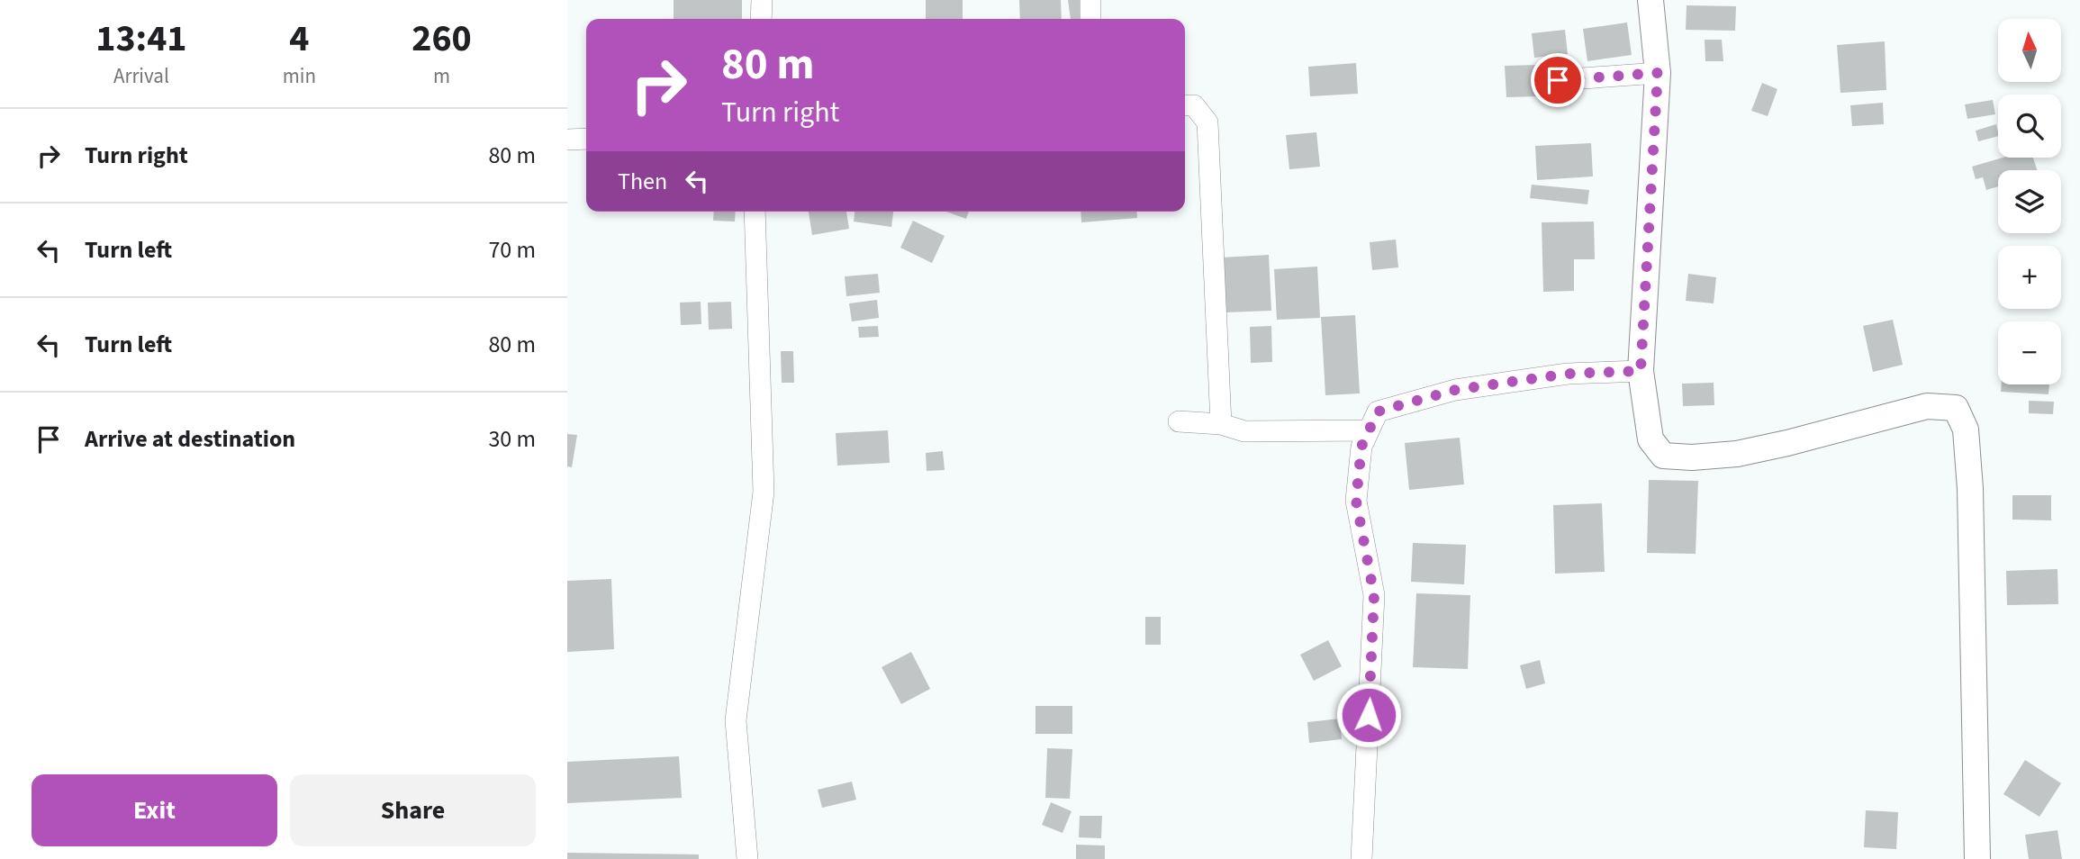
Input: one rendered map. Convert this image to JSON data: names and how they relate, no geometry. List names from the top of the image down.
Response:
{
  "north": "top",
  "page": {
    "eta": [
      "13:41",
      "Arrival",
      "4",
      "min",
      "260",
      "m"
    ],
    "map_buttons": ["+", "−"],
    "turn": ["80 m", "Turn right"],
    "list": [
      {
        "name": "Turn right",
        "value": "80 m"
      },
      {
        "name": "Turn left",
        "value": "70 m"
      },
      {
        "name": "Turn left",
        "value": "80 m"
      },
      {
        "name": "Arrive at destination",
        "value": "30 m"
      }
    ],
    "then": "Then",
    "buttons": ["Exit", "Share"]
  }
}
